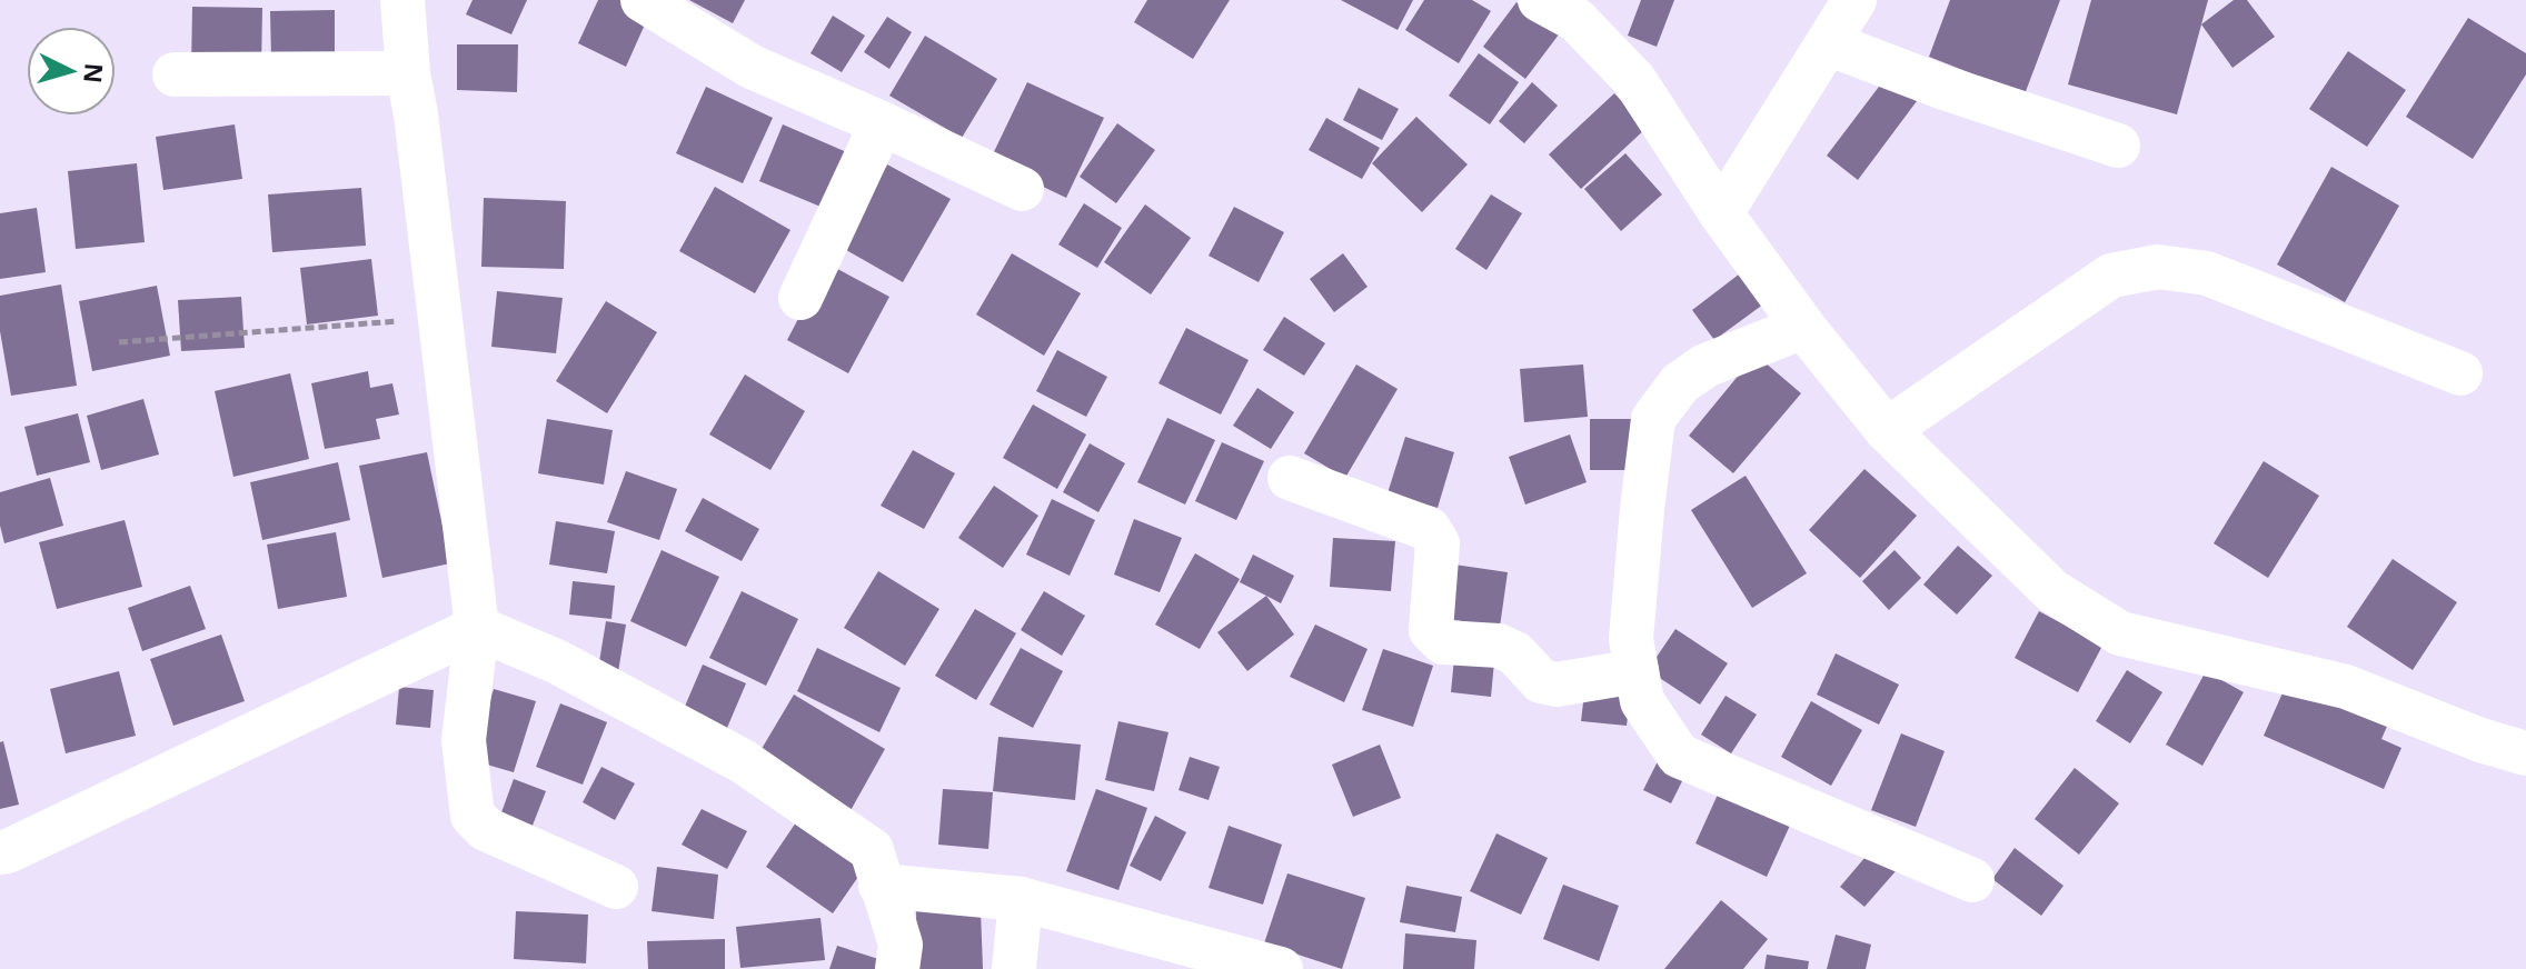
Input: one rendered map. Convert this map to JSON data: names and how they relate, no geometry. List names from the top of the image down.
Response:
{
  "north": "right"
}
